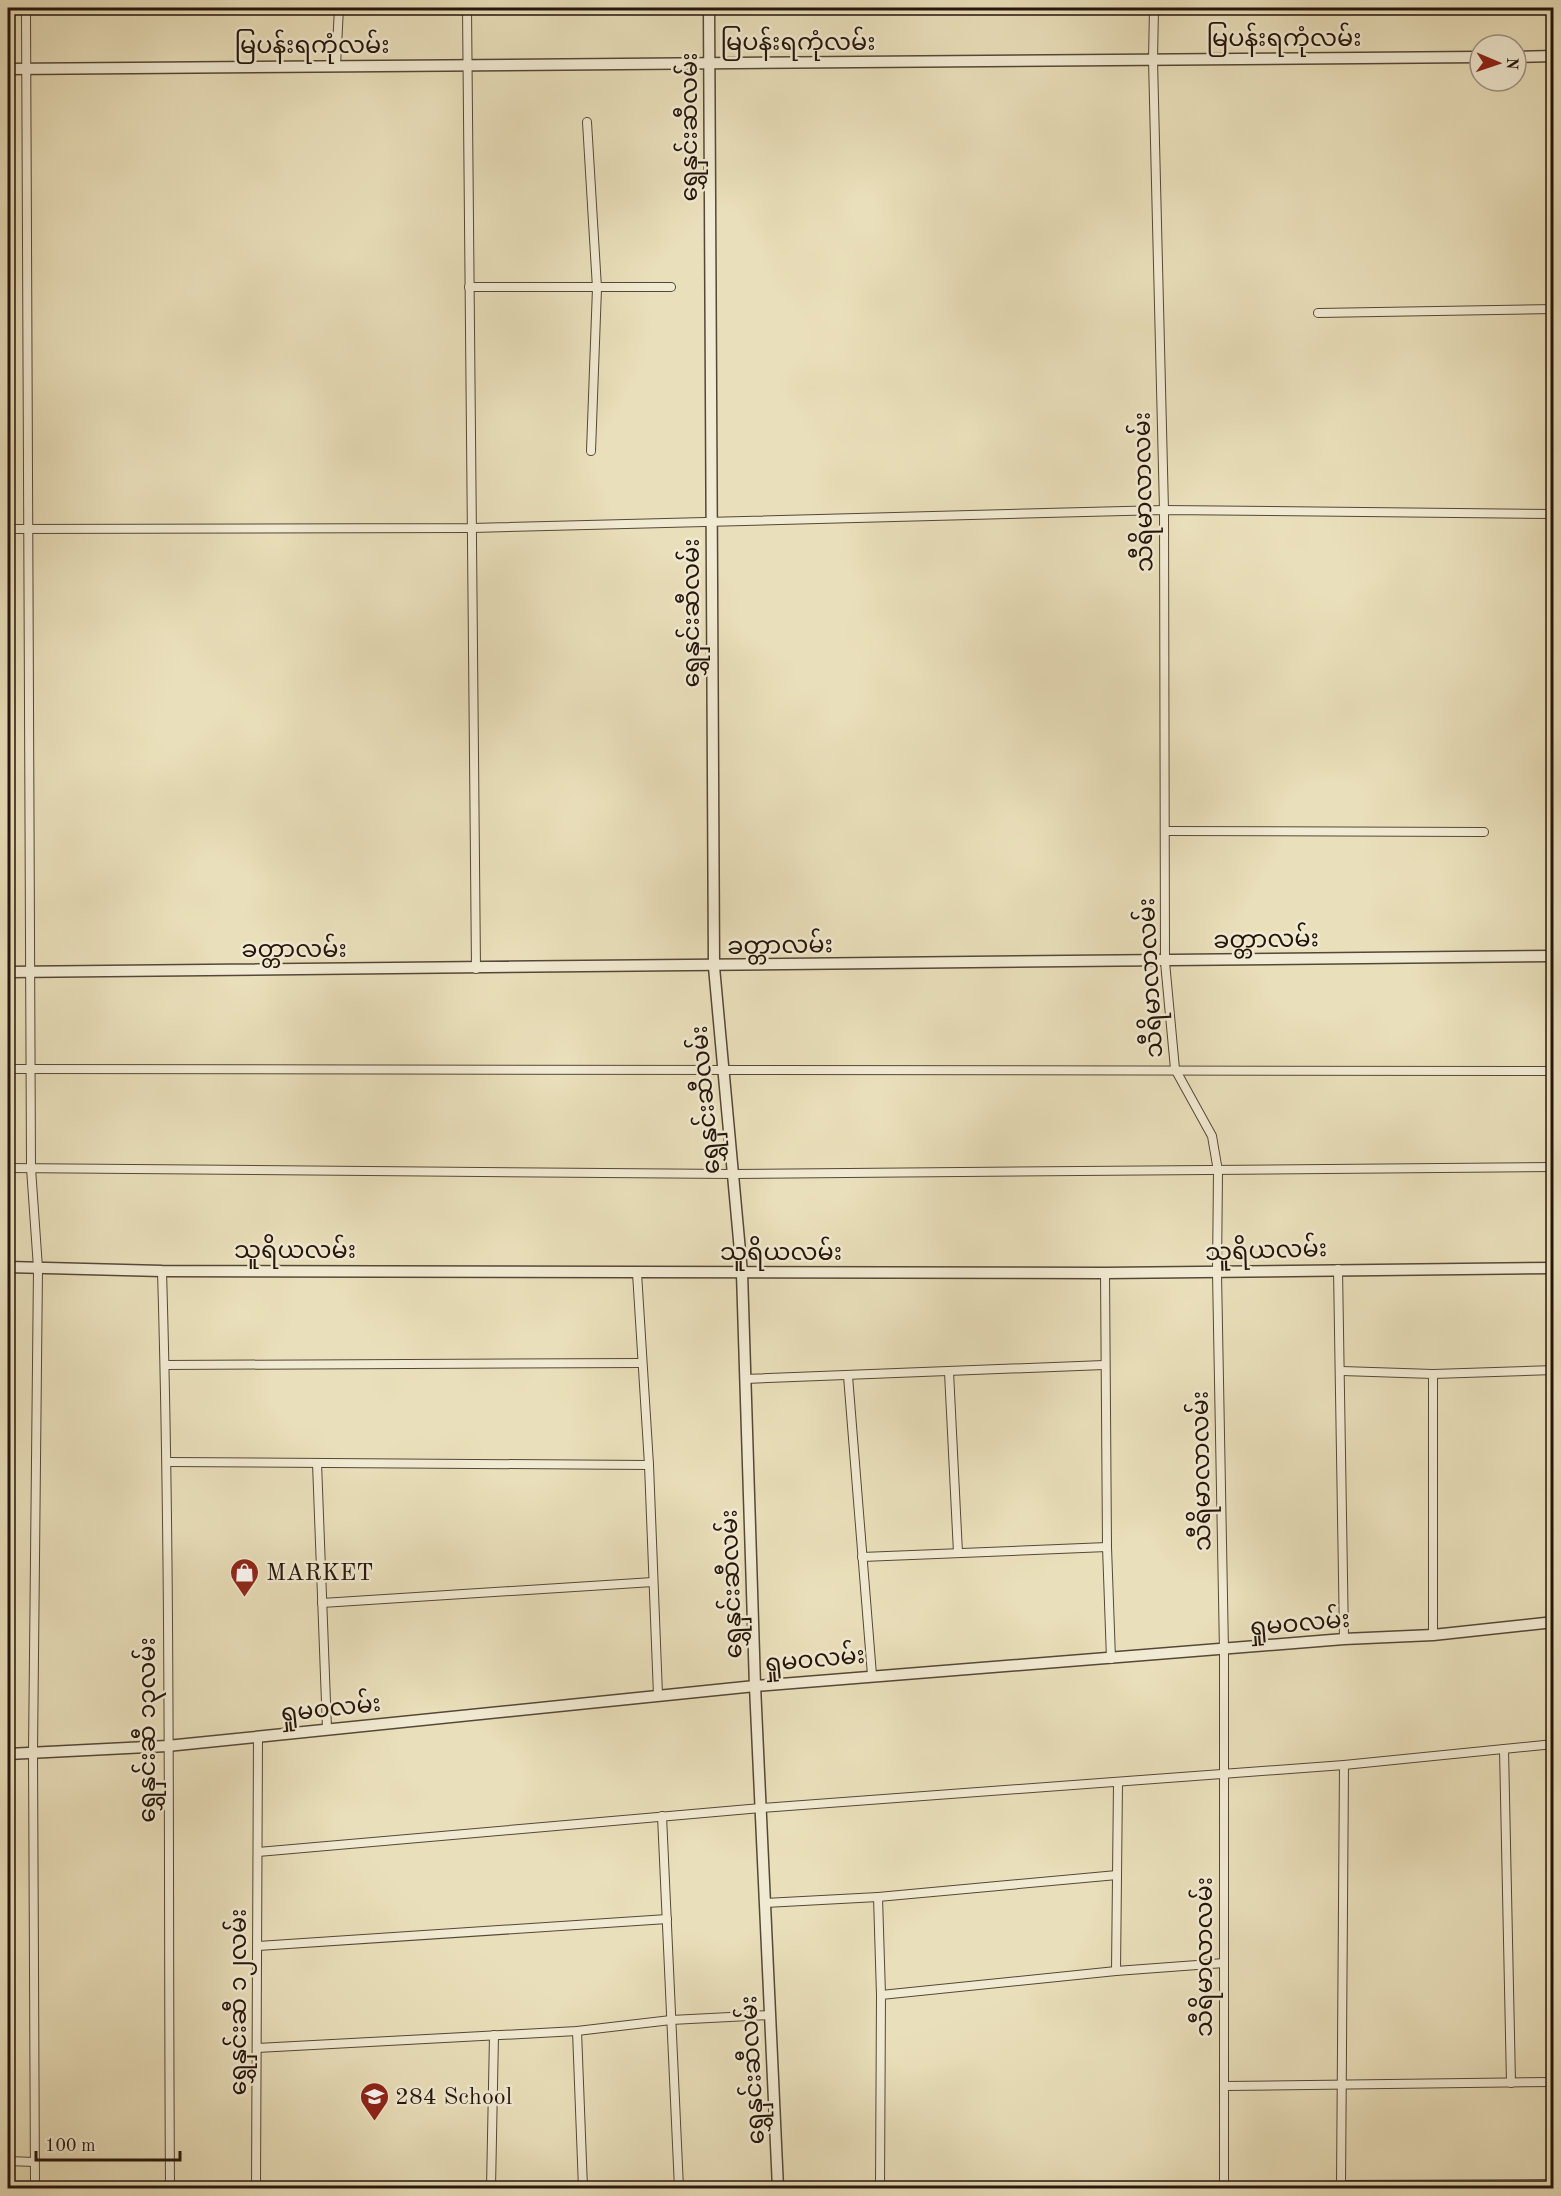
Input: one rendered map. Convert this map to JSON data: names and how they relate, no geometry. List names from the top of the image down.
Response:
{
  "streets": {
    "street": [
      "မြပန်းရကုံလမ်း",
      "ရွှေနှင်းဆီလမ်း",
      "သီရိမာလာလမ်း",
      "ခတ္တာလမ်း",
      "သူရိယလမ်း",
      "ရှုမဝလမ်း",
      "ရွှေနှင်းဆီ ၁၃လမ်း",
      "ရွှေနှင်းဆီ ၁၂လမ်း"
    ]
  },
  "crossings": [
    ["မြပန်းရကုံလမ်း", "ရွှေနှင်းဆီလမ်း"],
    ["မြပန်းရကုံလမ်း", "သီရိမာလာလမ်း"],
    ["ရွှေနှင်းဆီလမ်း", "ခတ္တာလမ်း"],
    ["ရွှေနှင်းဆီလမ်း", "သူရိယလမ်း"],
    ["ရွှေနှင်းဆီလမ်း", "ရှုမဝလမ်း"],
    ["သီရိမာလာလမ်း", "ခတ္တာလမ်း"],
    ["သီရိမာလာလမ်း", "သူရိယလမ်း"],
    ["သီရိမာလာလမ်း", "ရှုမဝလမ်း"],
    ["သူရိယလမ်း", "ရွှေနှင်းဆီ ၁၃လမ်း"],
    ["ရှုမဝလမ်း", "ရွှေနှင်းဆီ ၁၃လမ်း"],
    ["ရှုမဝလမ်း", "ရွှေနှင်းဆီ ၁၂လမ်း"]
  ],
  "places": {
    "shop": ["MARKET"],
    "school or university": ["284 School"]
  },
  "scale_bar": "100 m",
  "north": "right"
}
